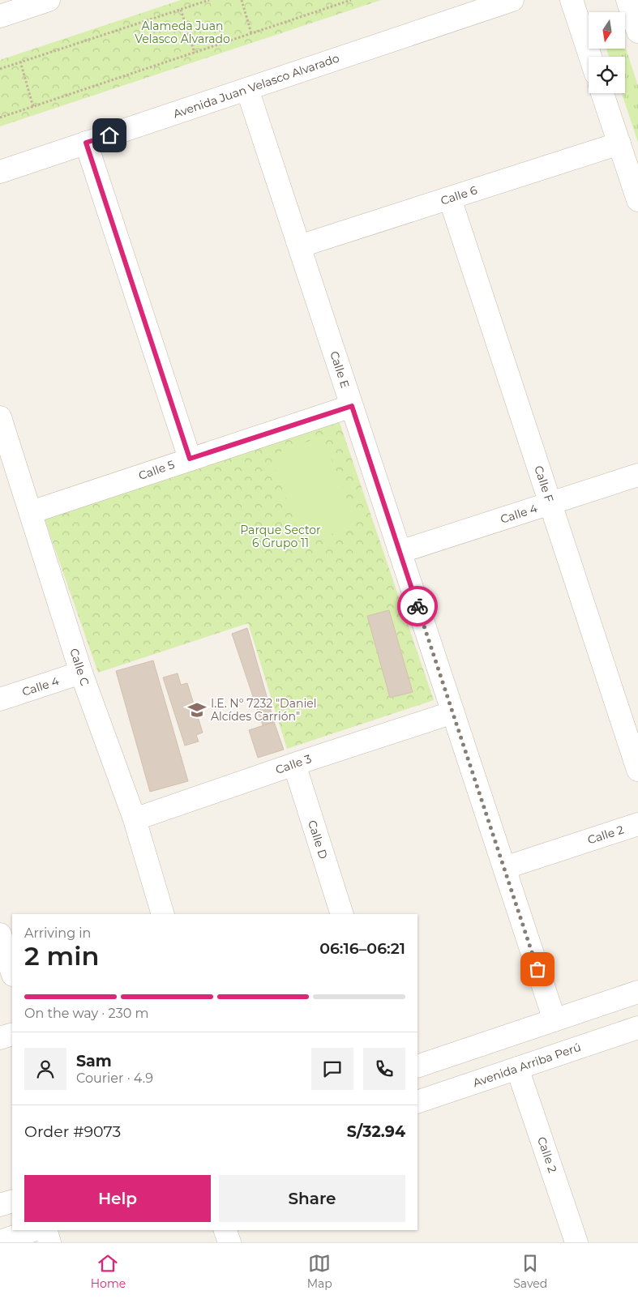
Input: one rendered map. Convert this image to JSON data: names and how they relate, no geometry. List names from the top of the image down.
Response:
{
  "streets": {
    "street": [
      "Avenida Juan Velasco Alvarado",
      "Calle 6",
      "Calle E",
      "Calle 5",
      "Calle F",
      "Calle 4",
      "Calle C",
      "Calle 3",
      "Calle 2",
      "Calle D",
      "Avenida Arriba Perú"
    ]
  },
  "crossings": [
    ["Avenida Juan Velasco Alvarado", "Calle E"],
    ["Calle 6", "Calle E"],
    ["Calle 6", "Calle F"],
    ["Calle E", "Calle 5"],
    ["Calle E", "Calle 4"],
    ["Calle E", "Calle 3"],
    ["Calle E", "Calle 2"],
    ["Calle 5", "Calle C"],
    ["Calle F", "Calle 4"],
    ["Calle 4", "Calle C"],
    ["Calle C", "Calle 3"],
    ["Calle 3", "Calle D"],
    ["Calle 2", "Avenida Arriba Perú"]
  ],
  "parks": ["Alameda Juan Velasco Alvarado", "Parque Sector 6 Grupo 11"],
  "places": {
    "school or university": ["I.E. N° 7232 \"Daniel Alcídes Carrión\""]
  },
  "north": "bottom",
  "page": {
    "heading": ["2 min", "Arriving in", "06:16–06:21"],
    "panel": [
      "Sam",
      "Courier · 4.9",
      "Order #9073",
      "S/32.94"
    ],
    "bar": "On the way · 230 m",
    "buttons": ["Help", "Share"],
    "tabs": ["Home", "Map", "Saved"]
  }
}
